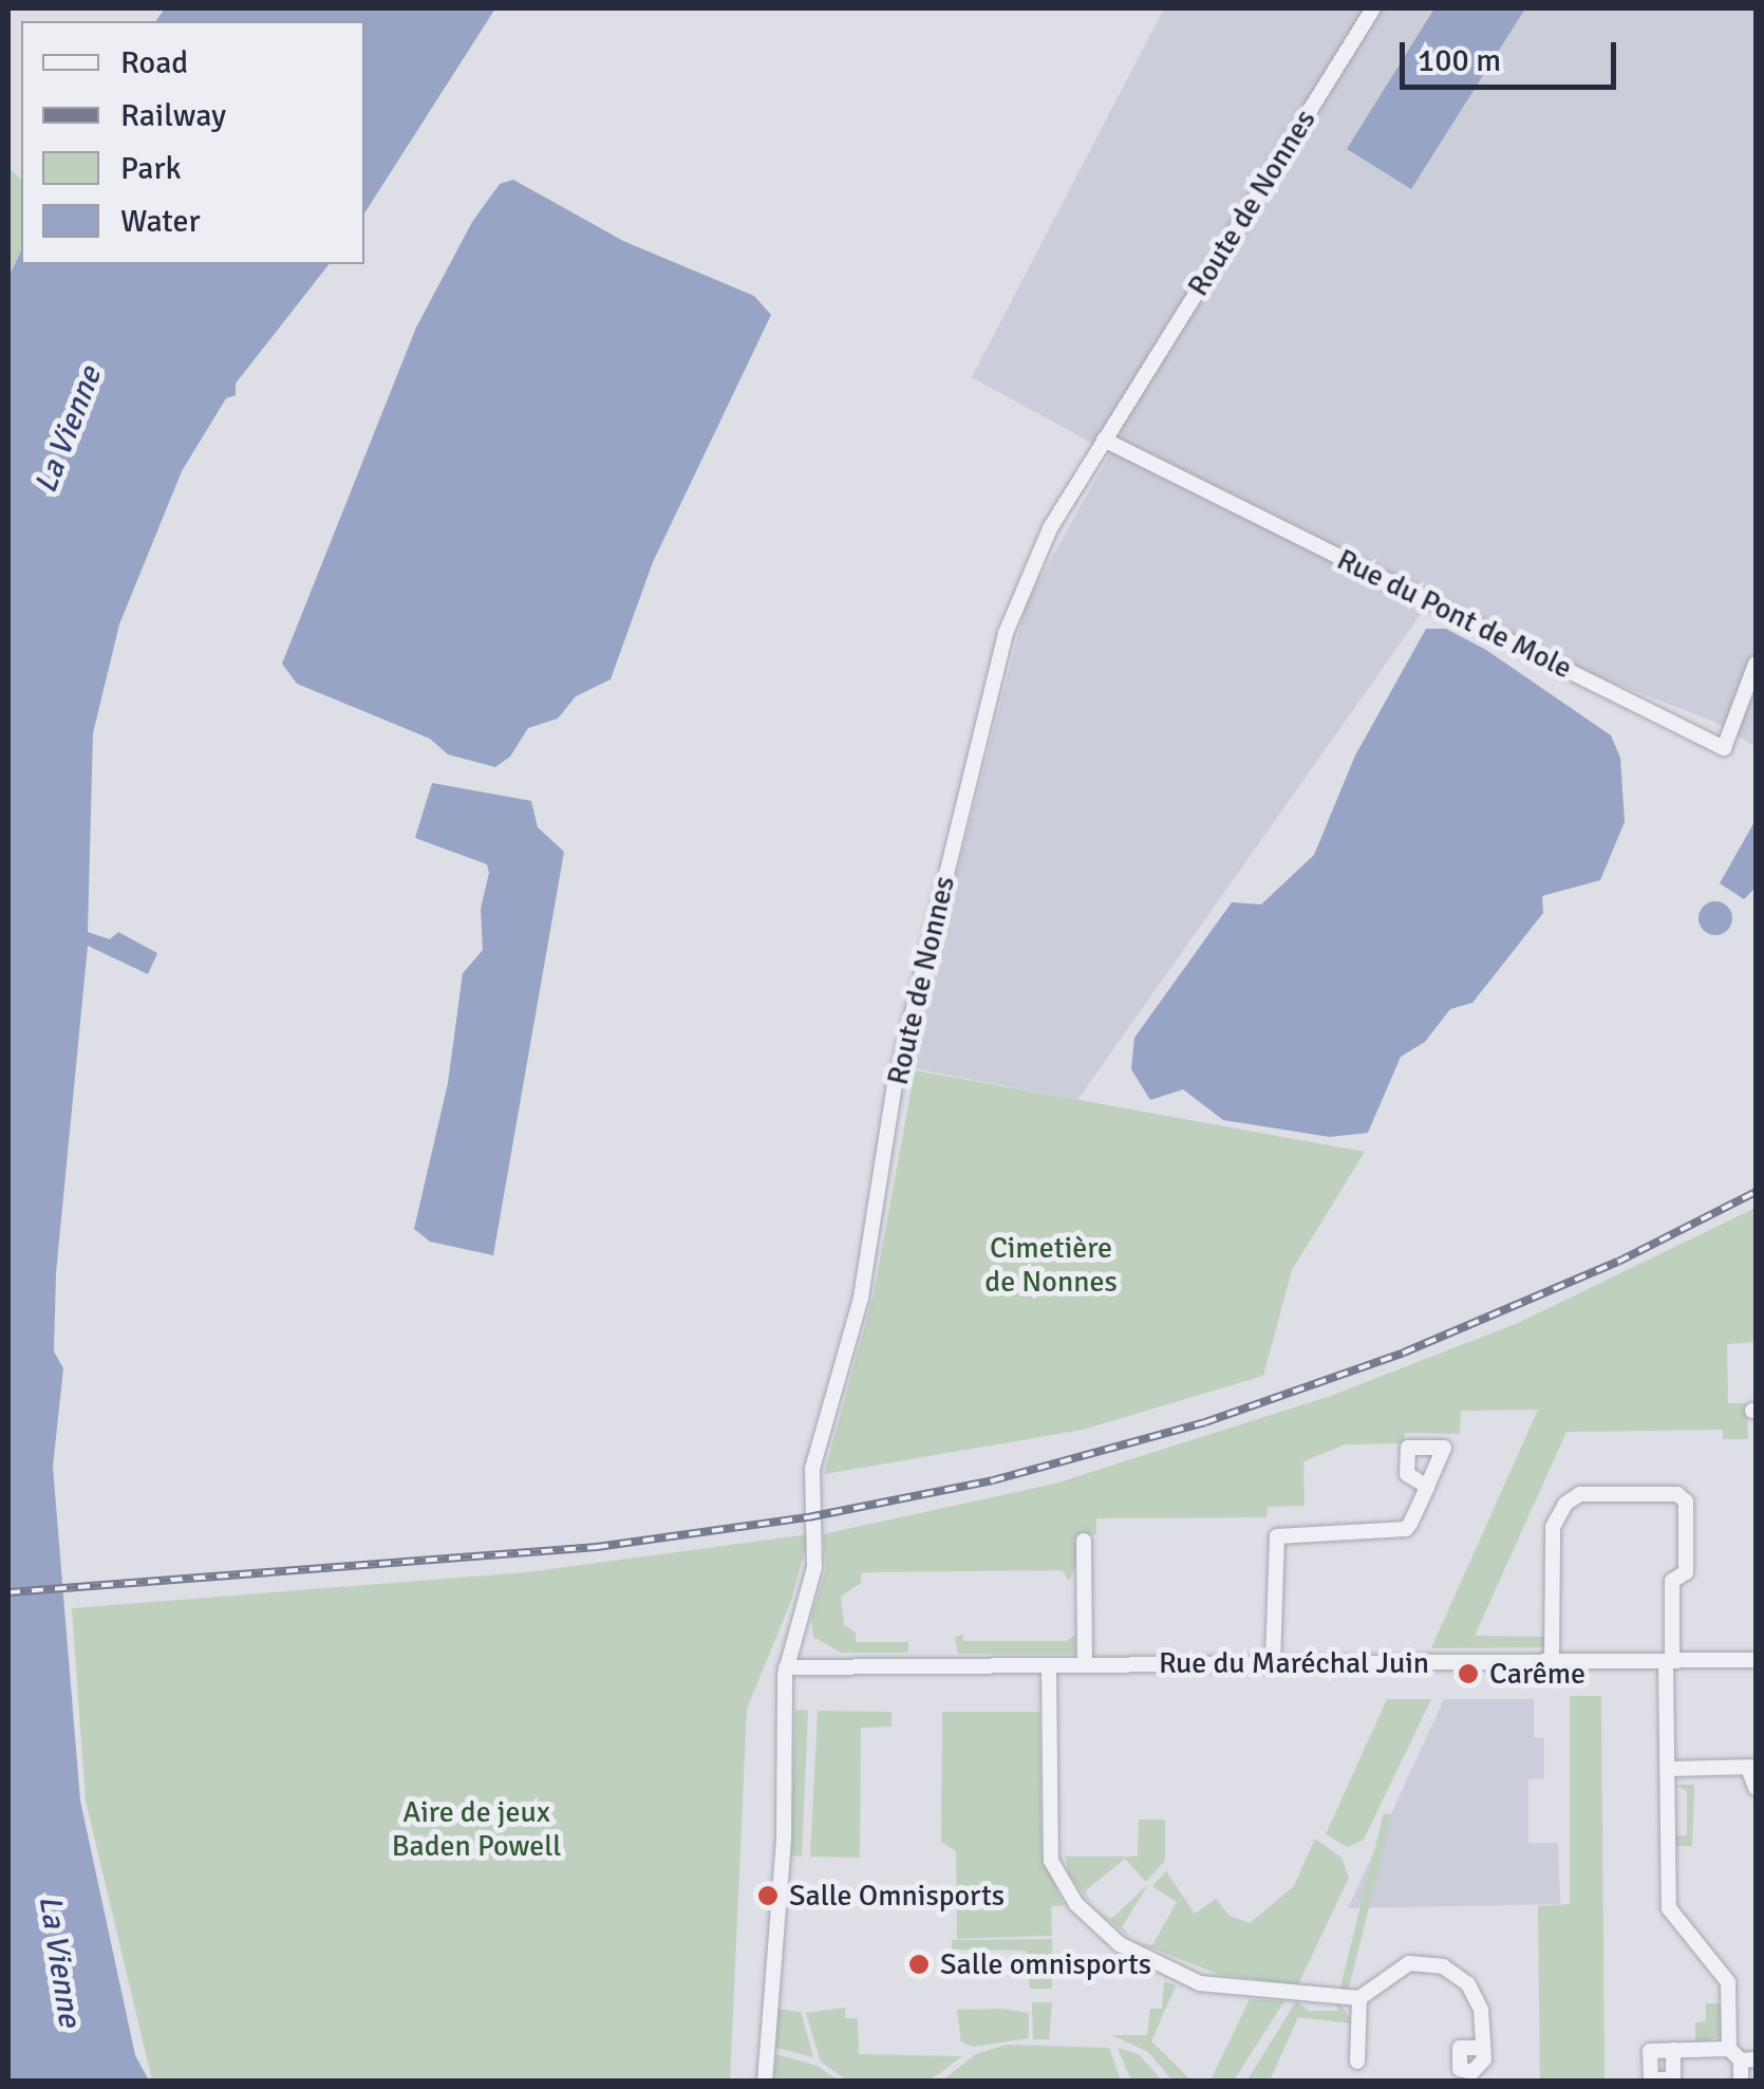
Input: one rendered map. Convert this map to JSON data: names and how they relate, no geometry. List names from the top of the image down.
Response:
{
  "streets": {
    "street": ["Route de Nonnes", "Rue du Pont de Mole", "Rue du Maréchal Juin"]
  },
  "crossings": [
    ["Route de Nonnes", "Rue du Pont de Mole"],
    ["Route de Nonnes", "Rue du Maréchal Juin"]
  ],
  "water": ["La Vienne"],
  "parks": ["Cimetière de Nonnes", "Aire de jeux Baden Powell"],
  "places": ["Carême", "Salle Omnisports", "Salle omnisports"],
  "legend": [
    "Road",
    "Railway",
    "Park",
    "Water"
  ],
  "scale_bar": "100 m"
}
